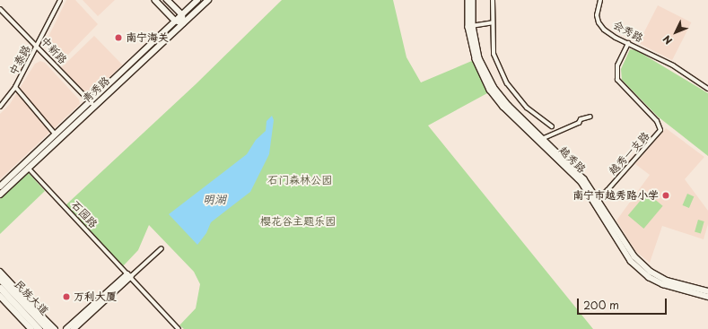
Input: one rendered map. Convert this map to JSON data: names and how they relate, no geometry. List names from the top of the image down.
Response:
{
  "streets": {
    "highway": ["民族大道"],
    "main road": ["青秀路", "越秀路"],
    "street": [
      "会秀路",
      "中新路",
      "中泰路",
      "越秀一支路",
      "石园路"
    ]
  },
  "crossings": [
    ["会秀路", "越秀一支路"],
    ["中新路", "中泰路"],
    ["中新路", "青秀路"],
    ["青秀路", "石园路"],
    ["越秀一支路", "越秀路"]
  ],
  "water": ["明湖"],
  "parks": ["石门森林公园", "樱花谷主题乐园"],
  "places": ["南宁海关", "南宁市越秀路小学", "万利大厦"],
  "scale_bar": "200 m",
  "north": "bottom left"
}
